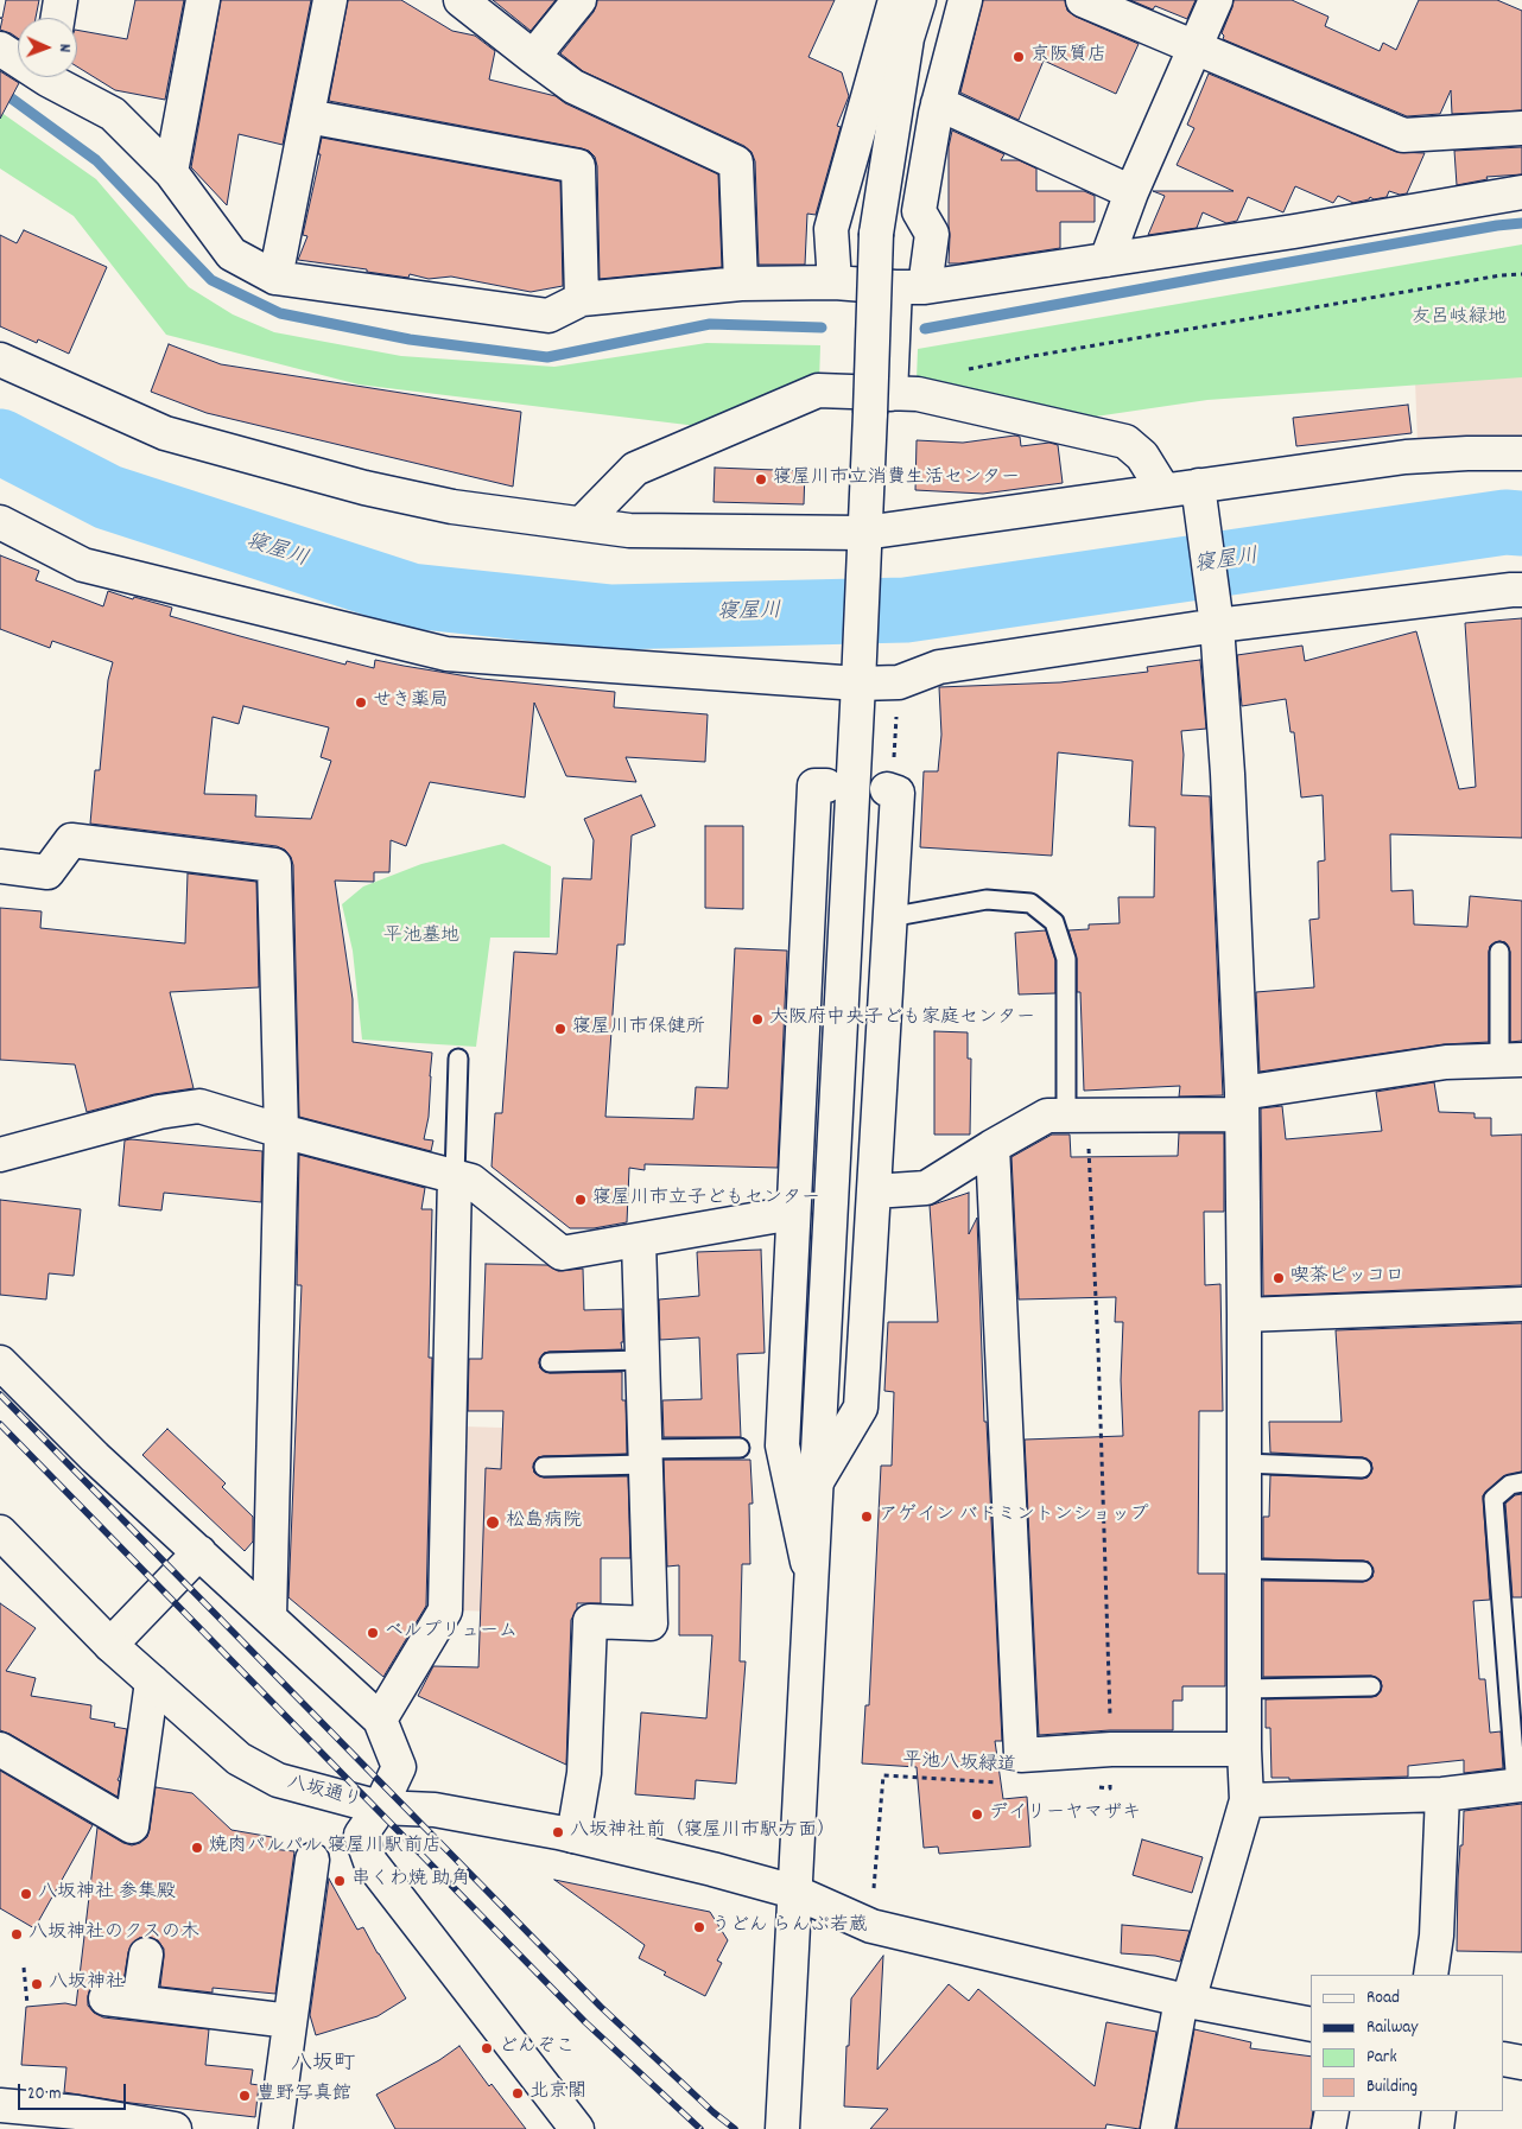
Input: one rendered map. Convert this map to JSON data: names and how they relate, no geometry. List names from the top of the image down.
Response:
{
  "streets": {
    "street": ["八坂通り"],
    "path": ["平池八坂緑道"]
  },
  "districts": ["八坂町"],
  "water": ["寝屋川"],
  "parks": ["友呂岐緑地", "平池墓地"],
  "places": [
    "京阪質店",
    "寝屋川市立消費生活センター",
    "せき薬局",
    "大阪府中央子ども家庭センター",
    "寝屋川市保健所",
    "寝屋川市立子どもセンター",
    "喫茶ピッコロ",
    "アゲイン バドミントンショップ",
    "松島病院",
    "ベルプリューム",
    "デイリーヤマザキ",
    "八坂神社前（寝屋川市駅方面）",
    "焼肉パルパル 寝屋川駅前店",
    "串くわ焼 助角",
    "八坂神社 参集殿",
    "うどん らんぷ若蔵",
    "八坂神社のクスの木",
    "八坂神社",
    "どんぞこ",
    "北京閣",
    "豊野写真館"
  ],
  "legend": [
    "Road",
    "Railway",
    "Park",
    "Building"
  ],
  "scale_bar": "20 m",
  "north": "right"
}
